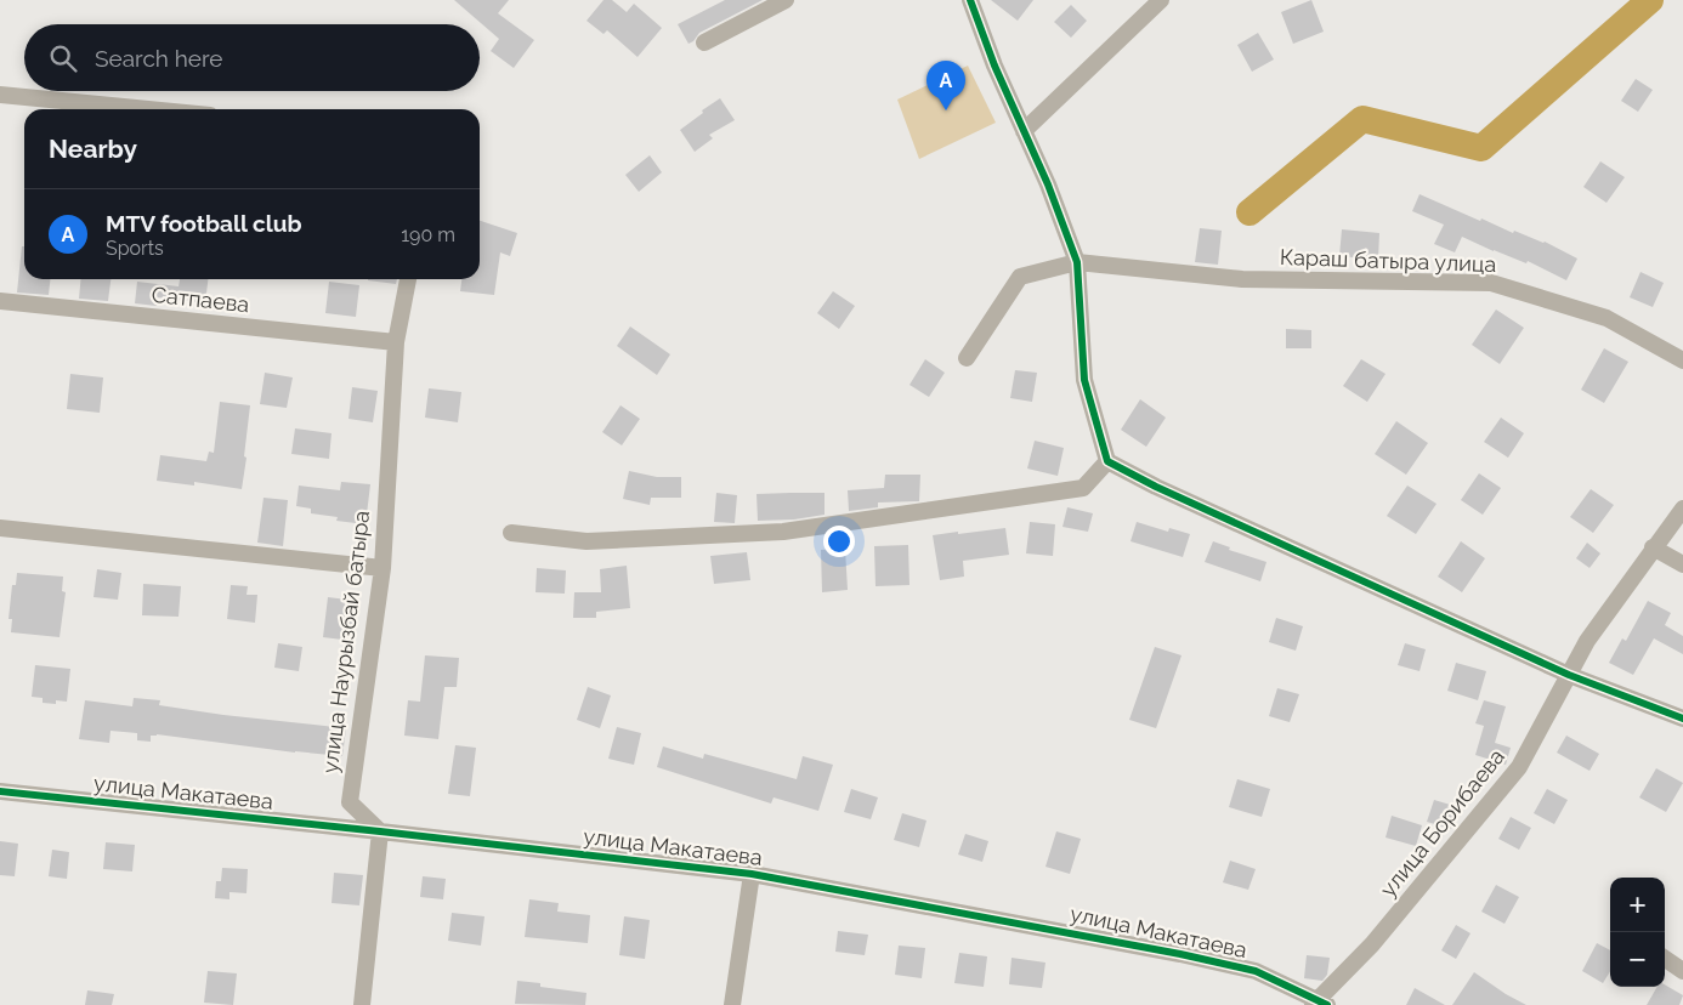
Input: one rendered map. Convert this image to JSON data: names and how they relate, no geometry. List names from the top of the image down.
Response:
{
  "streets": {
    "street": [
      "Караш батыра улица",
      "Сатпаева",
      "улица Наурызбай батыра",
      "улица Макатаева",
      "улица Борибаева"
    ]
  },
  "crossings": [
    ["Сатпаева", "улица Наурызбай батыра"],
    ["улица Наурызбай батыра", "улица Макатаева"],
    ["улица Макатаева", "улица Борибаева"]
  ],
  "page": {
    "search": "Search here",
    "pins": "A",
    "heading": "Nearby",
    "list": [
      {
        "mark": "A",
        "name": "MTV football club",
        "note": "Sports",
        "value": "190 m"
      }
    ],
    "map_buttons": ["+", "−"]
  }
}
